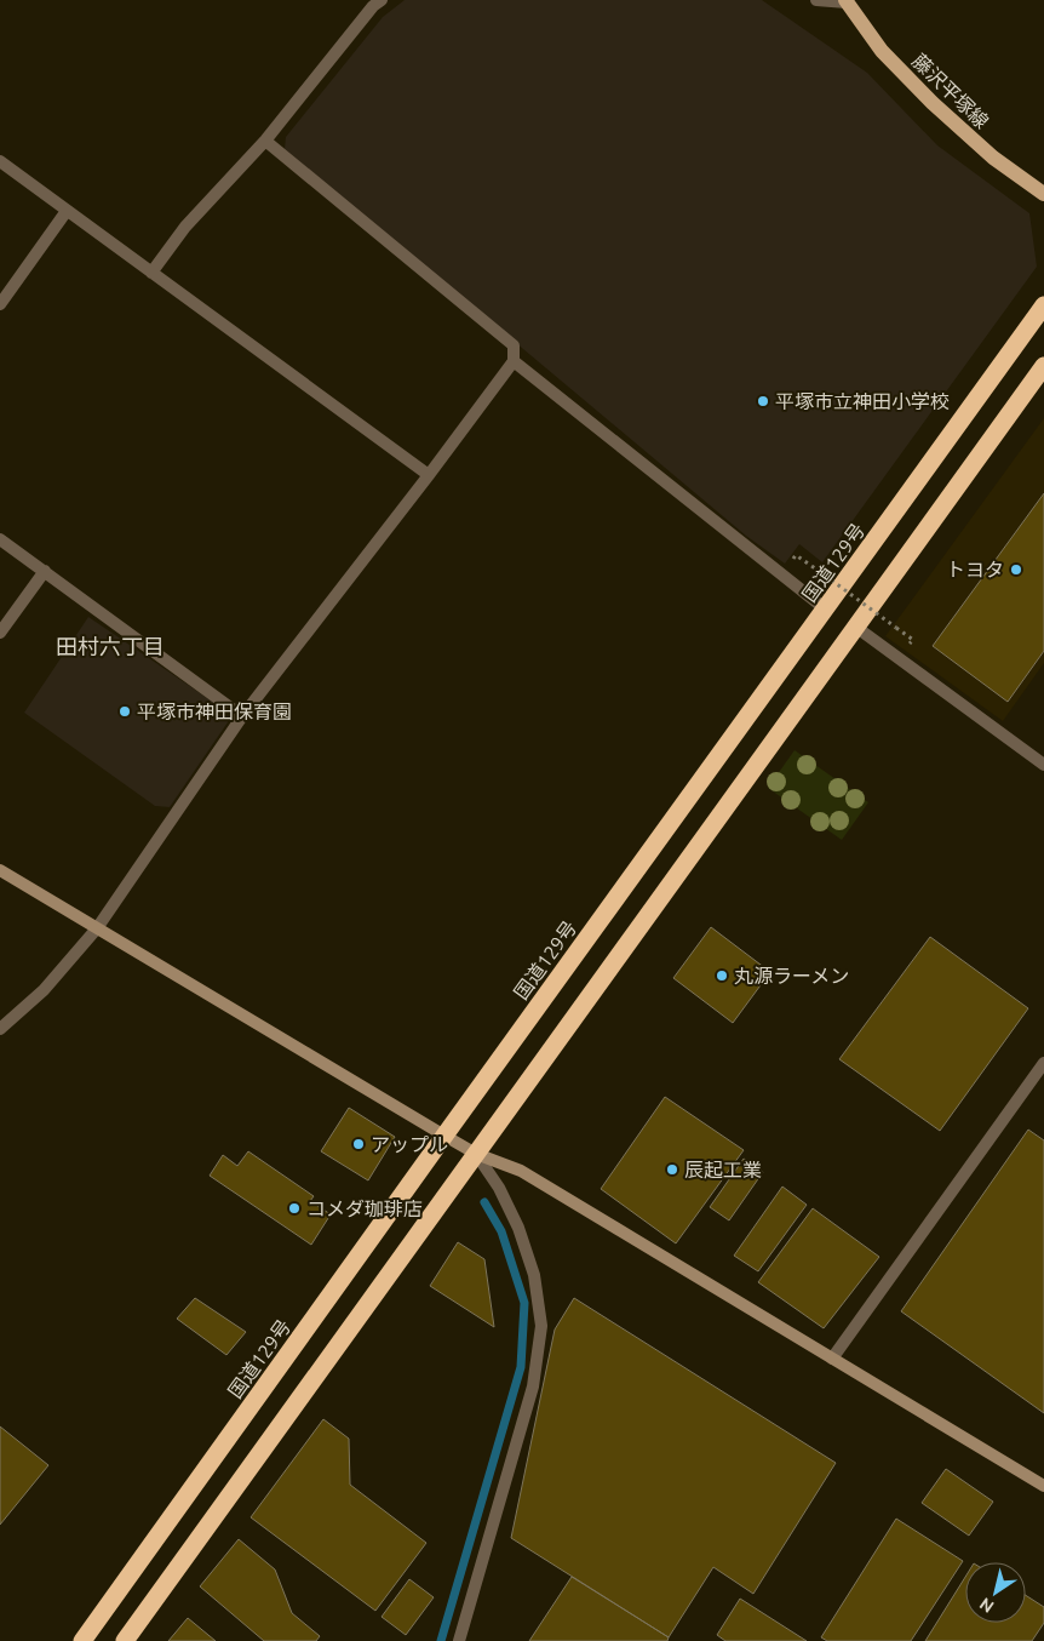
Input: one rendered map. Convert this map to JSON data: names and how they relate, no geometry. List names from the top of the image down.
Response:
{
  "streets": {
    "highway": ["国道129号"],
    "main road": ["藤沢平塚線"]
  },
  "districts": ["田村六丁目"],
  "places": [
    "平塚市立神田小学校",
    "トヨタ",
    "平塚市神田保育園",
    "丸源ラーメン",
    "アップル",
    "辰起工業",
    "コメダ珈琲店"
  ],
  "north": "bottom left"
}
